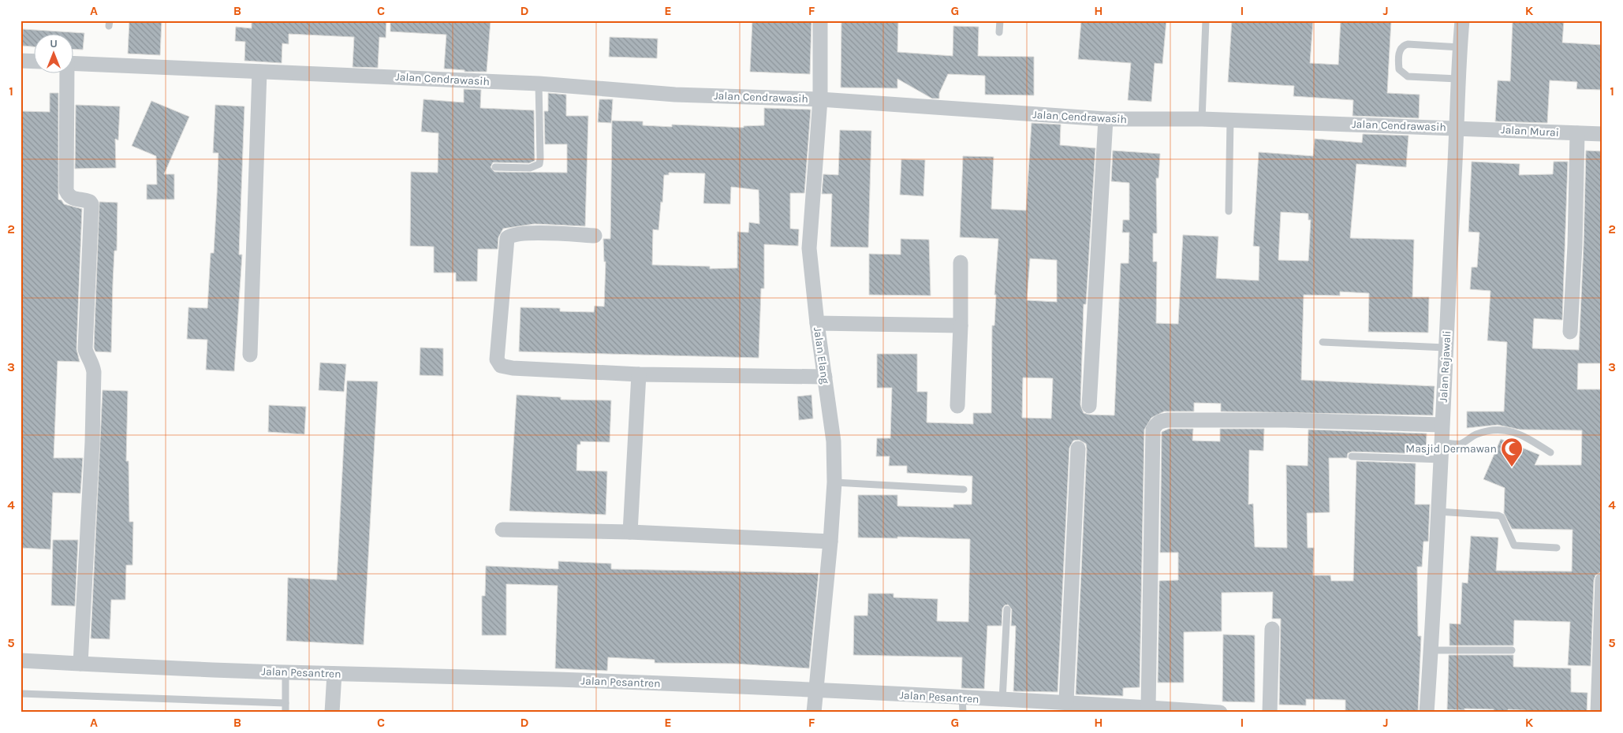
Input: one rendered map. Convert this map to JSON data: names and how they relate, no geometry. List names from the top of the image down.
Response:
{
  "streets": {
    "street": [
      "Jalan Cendrawasih",
      "Jalan Murai",
      "Jalan Elang",
      "Jalan Rajawali",
      "Jalan Pesantren"
    ]
  },
  "crossings": [
    ["Jalan Cendrawasih", "Jalan Murai"],
    ["Jalan Cendrawasih", "Jalan Elang"],
    ["Jalan Cendrawasih", "Jalan Rajawali"],
    ["Jalan Murai", "Jalan Rajawali"],
    ["Jalan Elang", "Jalan Pesantren"]
  ],
  "places": {
    "mosque": ["Masjid Dermawan"]
  },
  "north": "top",
  "grid": {
    "columns": [
      "A",
      "B",
      "C",
      "D",
      "E",
      "F",
      "G",
      "H",
      "I",
      "J",
      "K"
    ],
    "rows": [
      "1",
      "2",
      "3",
      "4",
      "5"
    ]
  }
}
